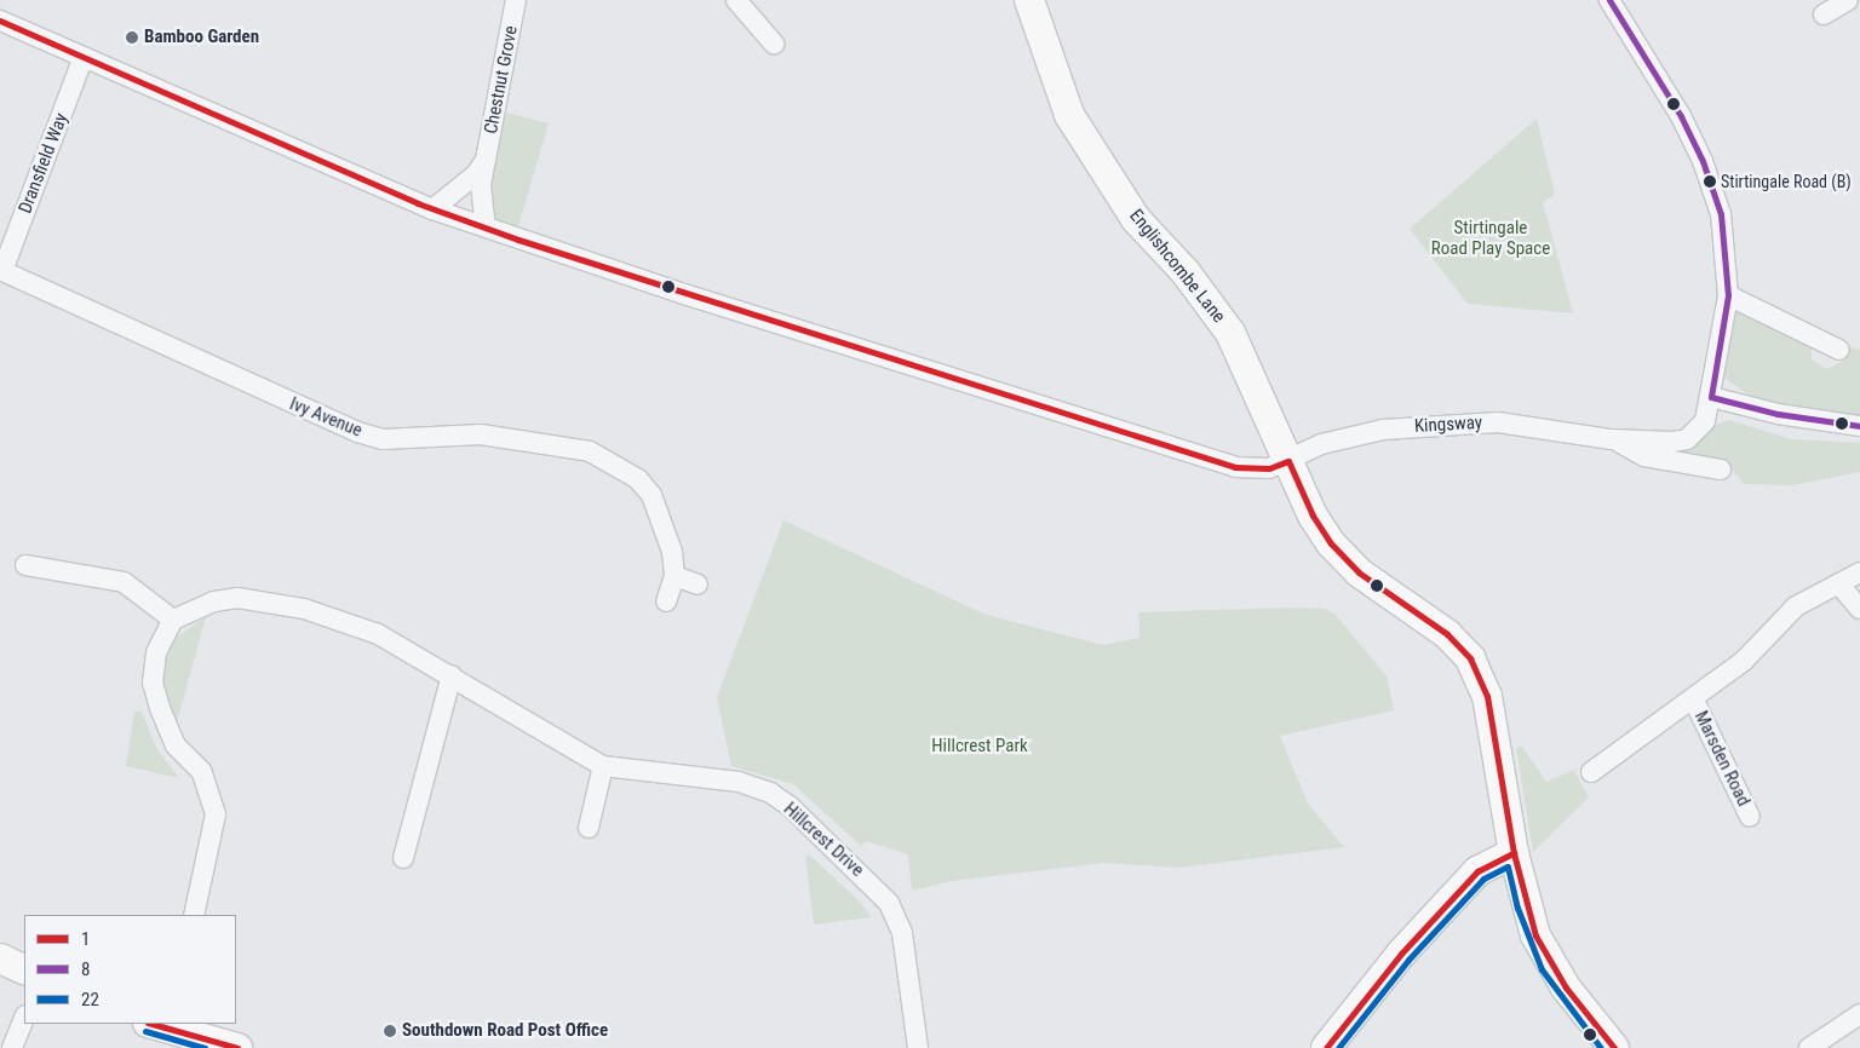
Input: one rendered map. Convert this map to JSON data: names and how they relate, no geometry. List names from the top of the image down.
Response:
{
  "streets": {
    "street": [
      "Chestnut Grove",
      "Dransfield Way",
      "Englishcombe Lane",
      "Ivy Avenue",
      "Kingsway",
      "Marsden Road",
      "Hillcrest Drive"
    ]
  },
  "crossings": [
    ["Chestnut Grove", "Kingsway"],
    ["Dransfield Way", "Ivy Avenue"],
    ["Dransfield Way", "Kingsway"],
    ["Englishcombe Lane", "Kingsway"]
  ],
  "parks": ["Stirtingale Road Play Space", "Hillcrest Park"],
  "places": ["Bamboo Garden", "Stirtingale Road (B)", "Southdown Road Post Office"],
  "lines": ["transit line 8", "transit line 1", "transit line 22"],
  "legend": ["1", "8", "22"]
}
